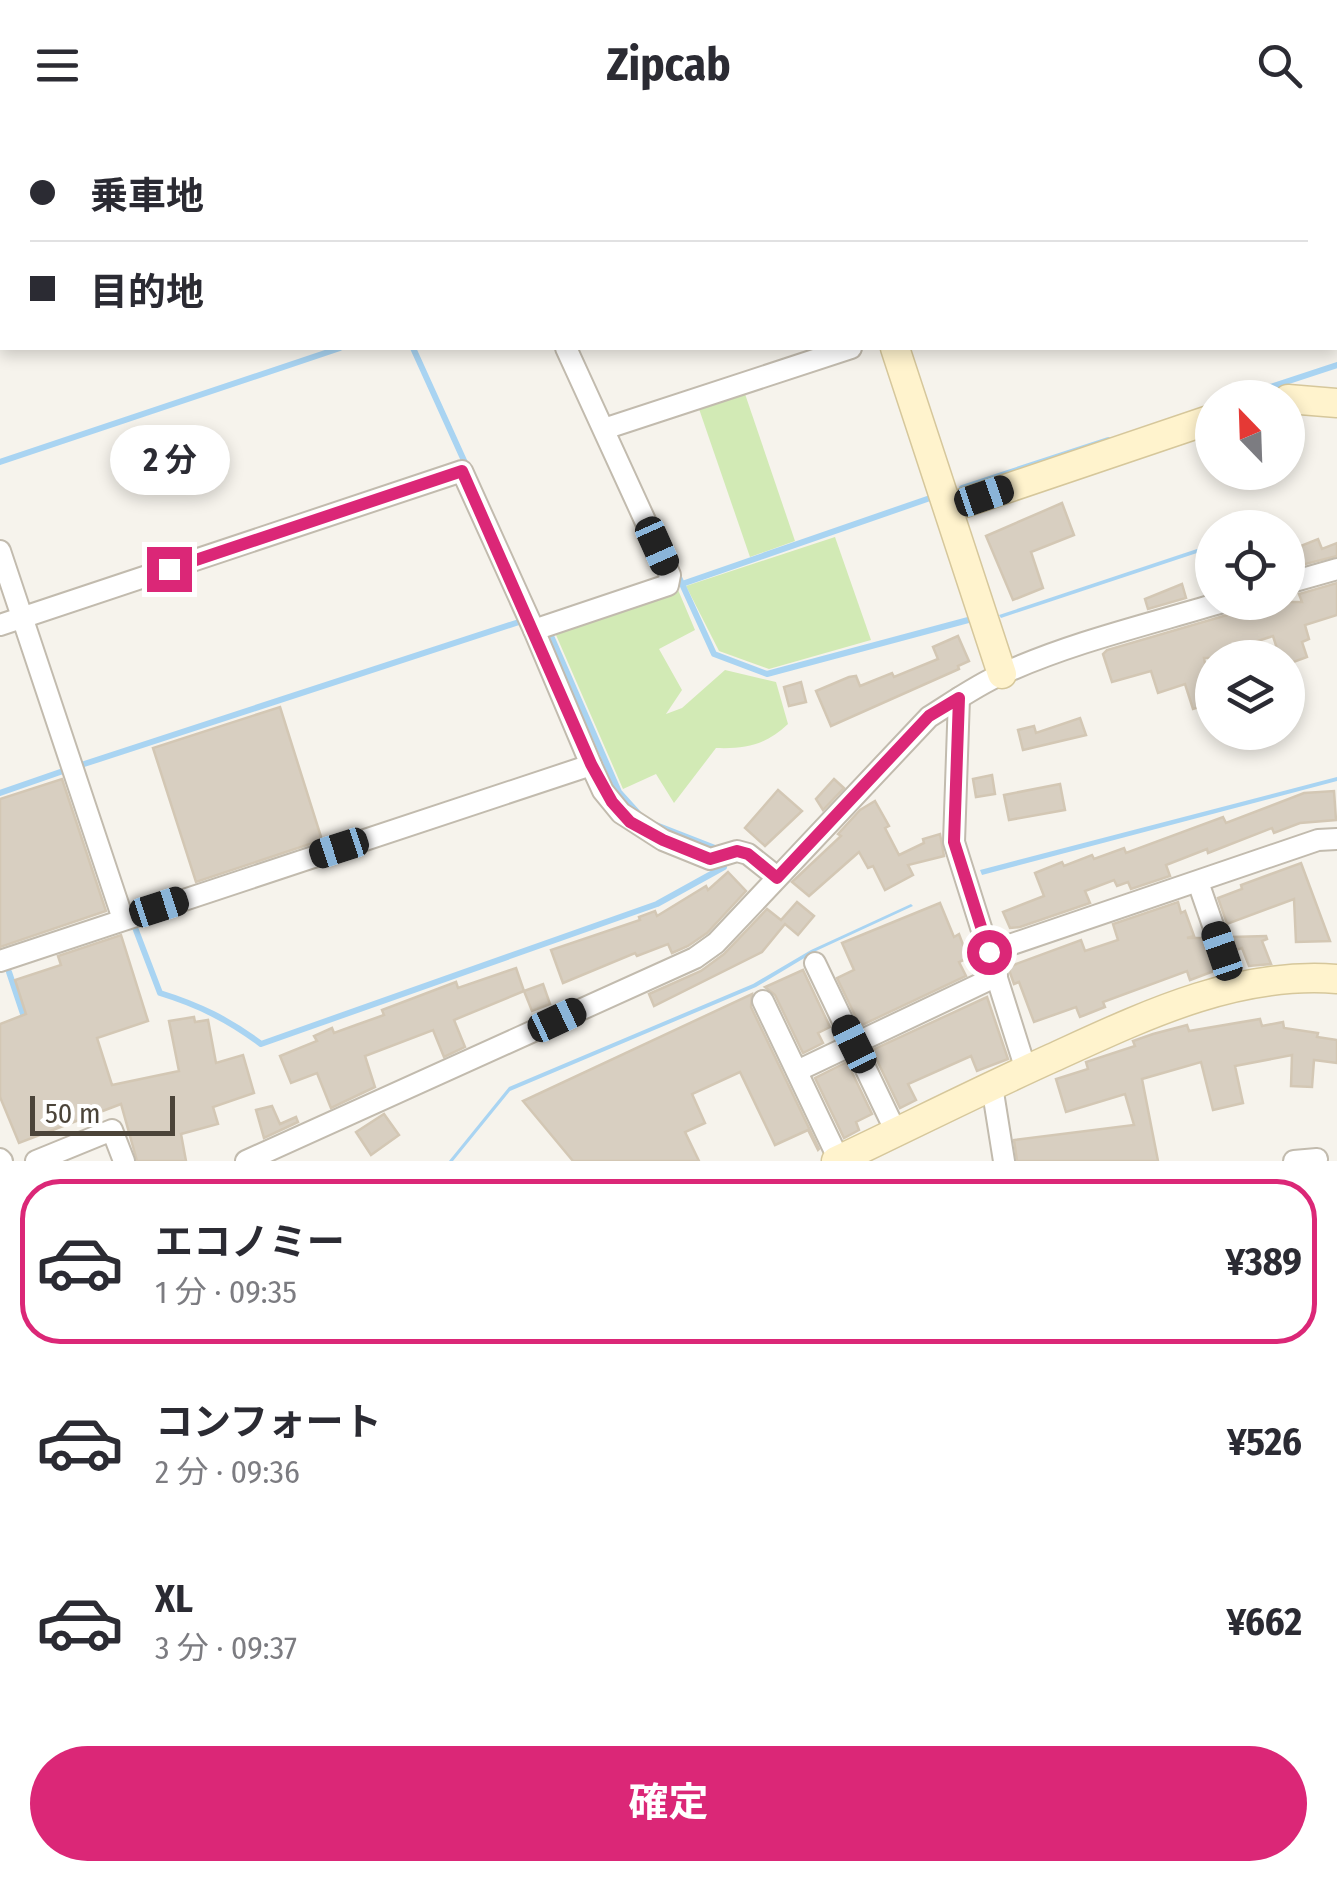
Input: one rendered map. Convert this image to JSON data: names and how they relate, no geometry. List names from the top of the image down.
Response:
{
  "scale_bar": "50 m",
  "north": "top left",
  "page": {
    "header": "Zipcab",
    "banner": ["乗車地", "目的地"],
    "bubble": "2 分",
    "scale": "50 m",
    "list": [
      {
        "name": "エコノミー",
        "note": "1 分 · 09:35",
        "value": "¥389"
      },
      {
        "name": "コンフォート",
        "note": "2 分 · 09:36",
        "value": "¥526"
      },
      {
        "name": "XL",
        "note": "3 分 · 09:37",
        "value": "¥662"
      }
    ],
    "buttons": "確定"
  }
}
